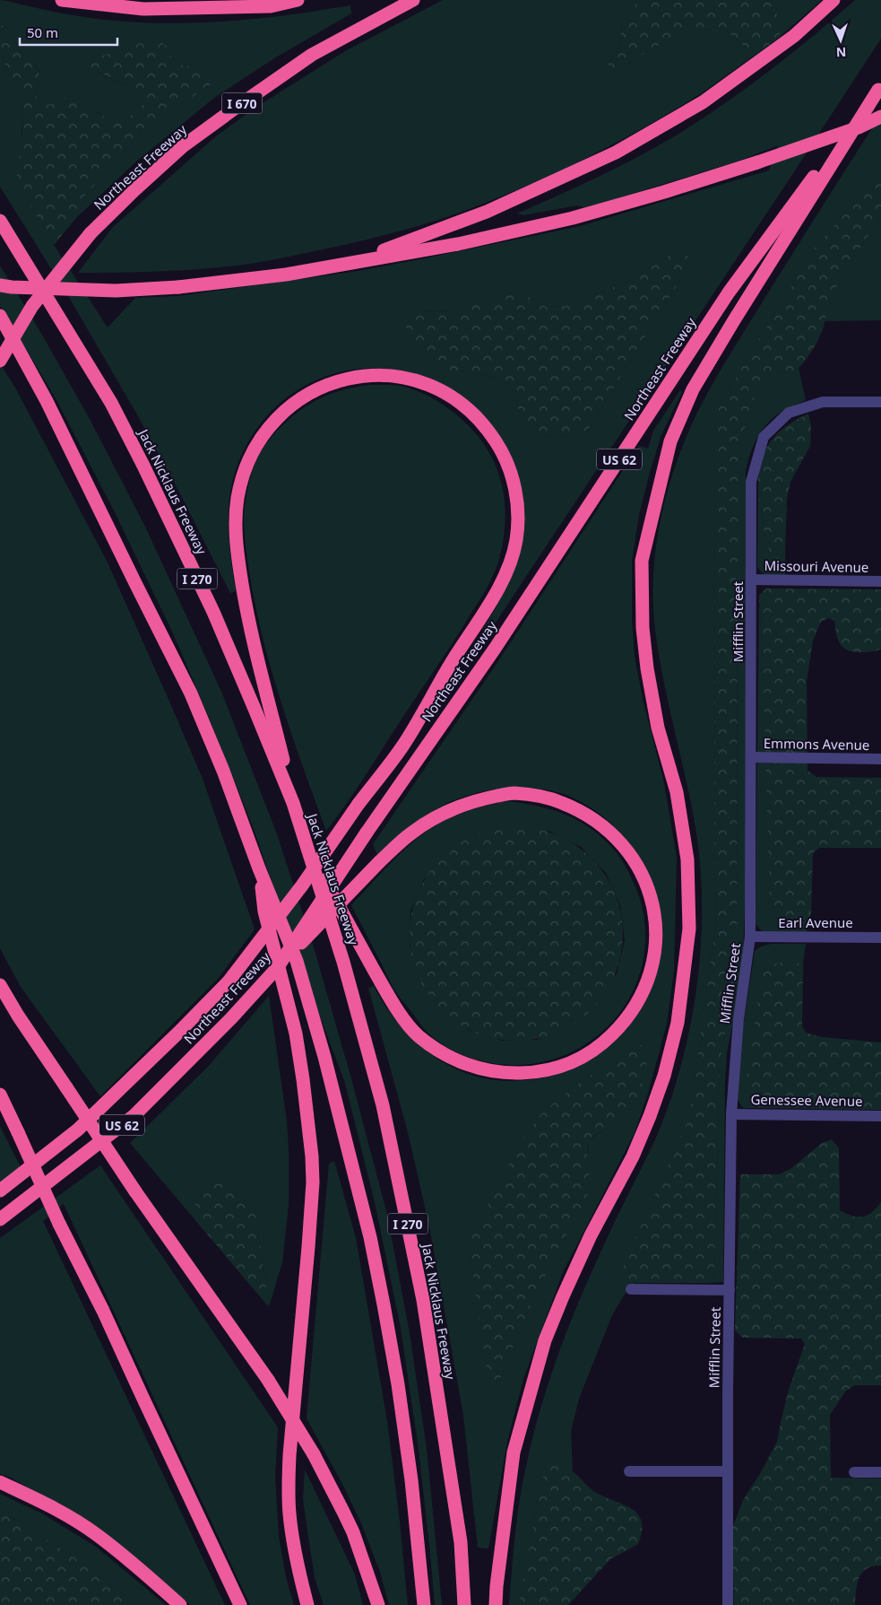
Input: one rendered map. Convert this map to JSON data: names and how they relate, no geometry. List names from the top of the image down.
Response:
{
  "streets": {
    "highway": [
      "I 670",
      "Northeast Freeway",
      "US 62",
      "Jack Nicklaus Freeway",
      "I 270"
    ],
    "street": [
      "Missouri Avenue",
      "Mifflin Street",
      "Emmons Avenue",
      "Earl Avenue",
      "Genessee Avenue"
    ]
  },
  "crossings": [
    ["Missouri Avenue", "Mifflin Street"],
    ["Mifflin Street", "Emmons Avenue"],
    ["Mifflin Street", "Earl Avenue"],
    ["Mifflin Street", "Genessee Avenue"]
  ],
  "scale_bar": "50 m",
  "north": "bottom"
}
